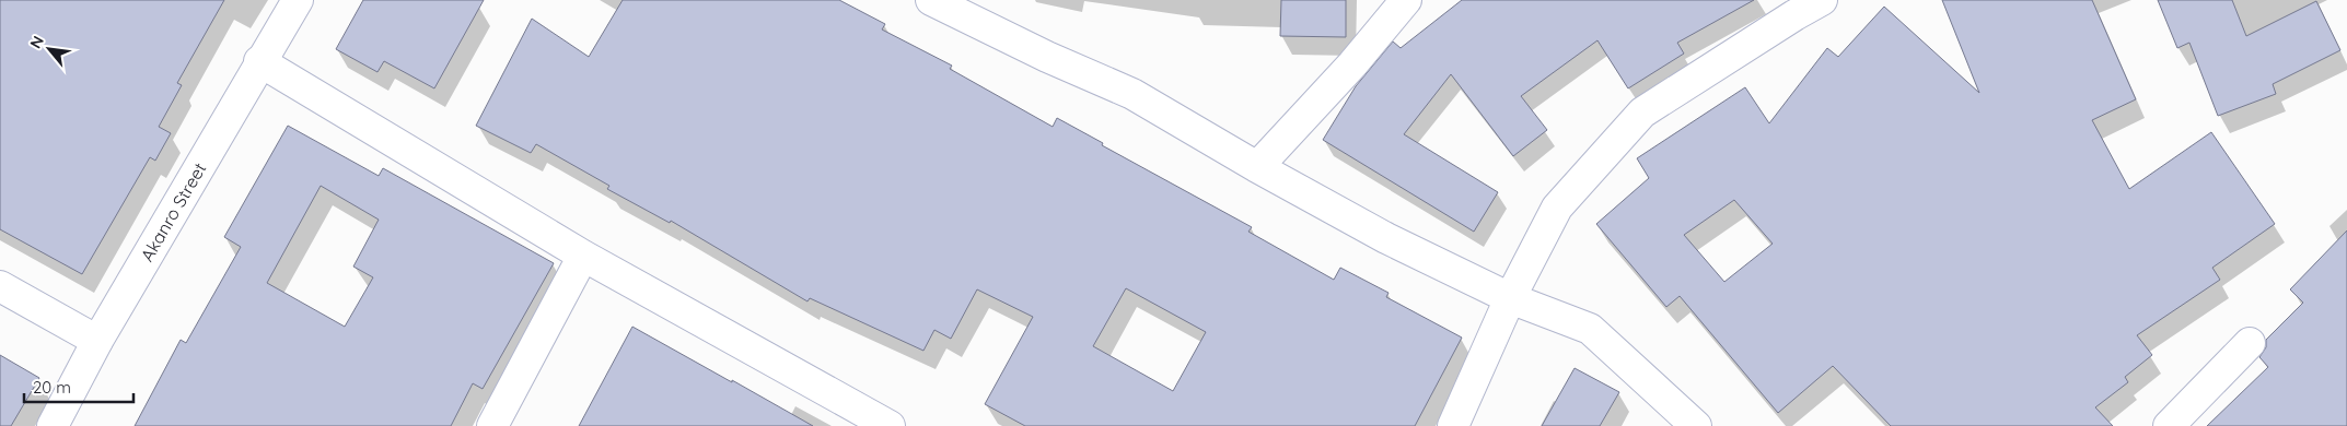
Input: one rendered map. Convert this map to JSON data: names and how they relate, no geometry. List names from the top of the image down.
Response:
{
  "streets": {
    "street": ["Akanro Street"]
  },
  "scale_bar": "20 m",
  "north": "top left"
}
